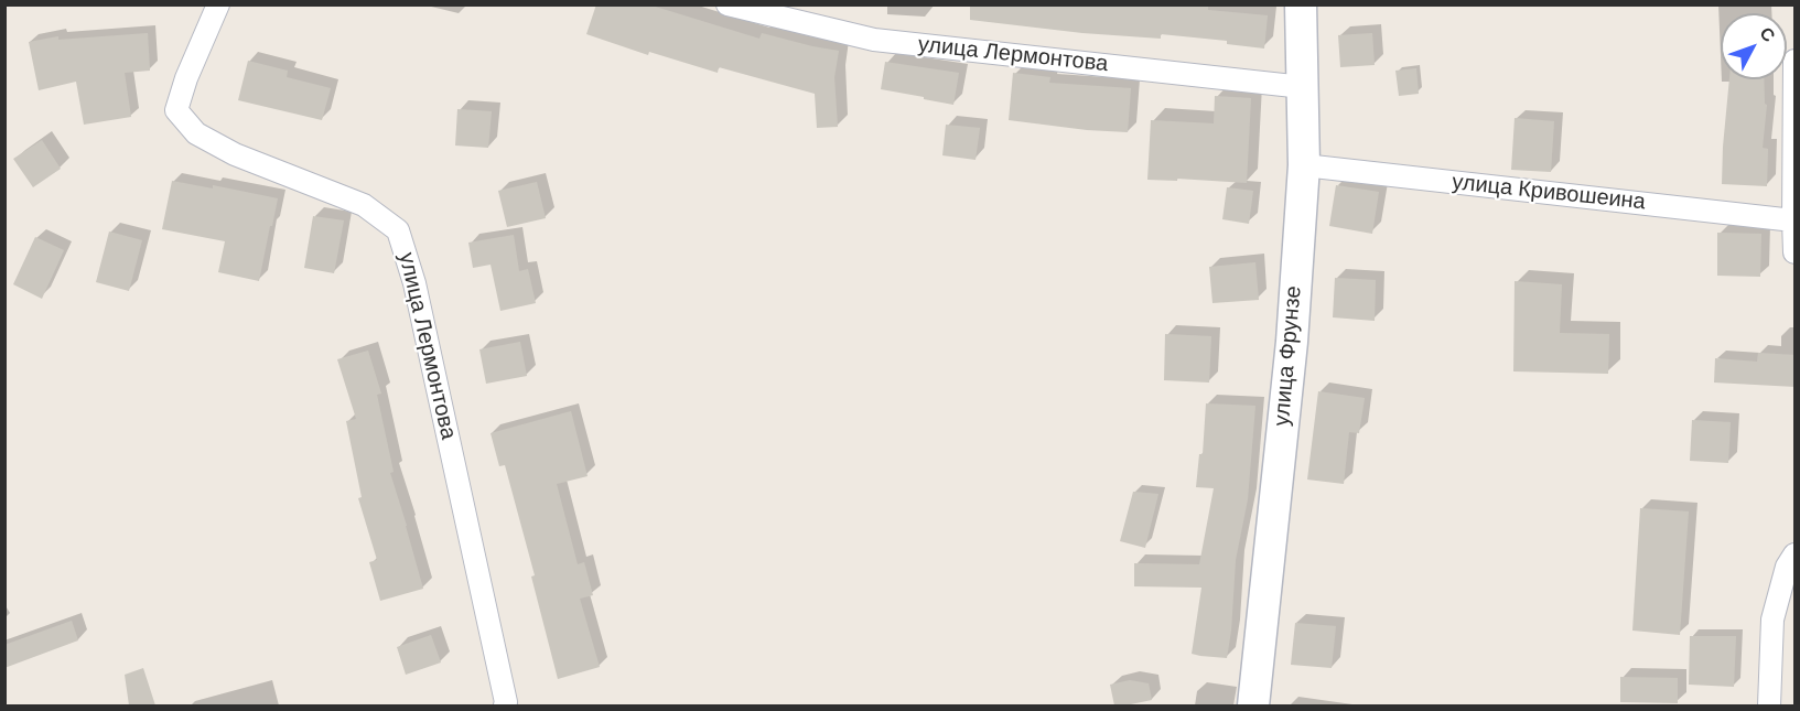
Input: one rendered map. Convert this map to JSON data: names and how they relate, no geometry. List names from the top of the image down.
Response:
{
  "streets": {
    "street": ["улица Лермонтова", "улица Кривошеина", "улица Фрунзе"]
  },
  "crossings": [
    ["улица Лермонтова", "улица Фрунзе"],
    ["улица Кривошеина", "улица Фрунзе"]
  ],
  "north": "top right"
}
